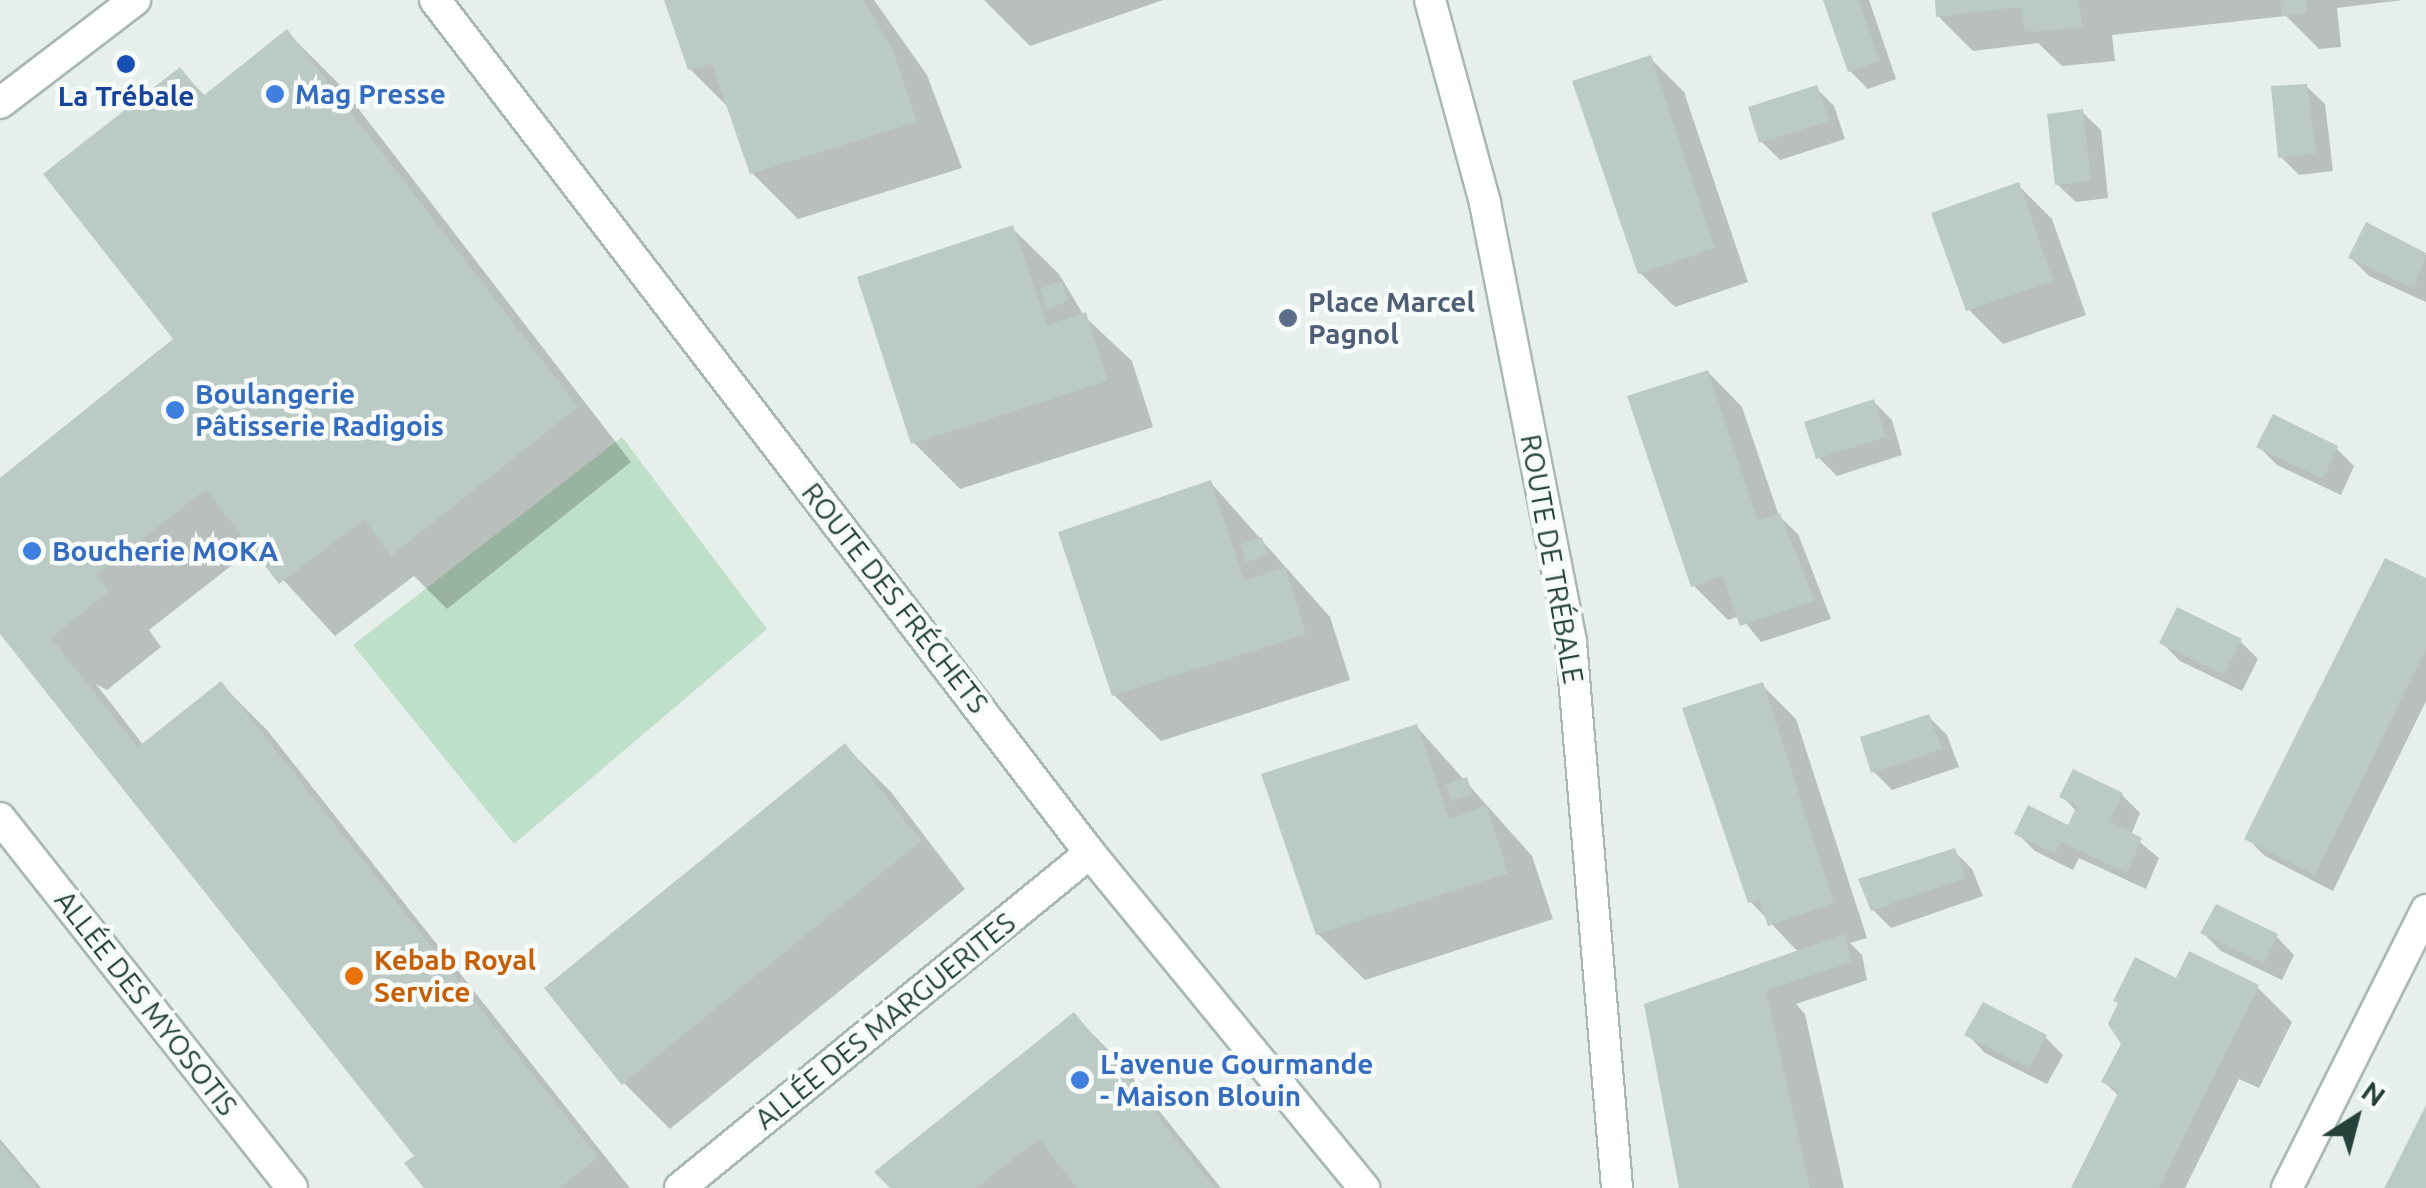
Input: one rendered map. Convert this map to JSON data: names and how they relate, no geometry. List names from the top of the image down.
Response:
{
  "streets": {
    "street": [
      "ROUTE DE TRÉBALE",
      "ROUTE DES FRÉCHETS",
      "ALLÉE DES MYOSOTIS",
      "ALLÉE DES MARGUERITES"
    ]
  },
  "crossings": [
    ["ROUTE DES FRÉCHETS", "ALLÉE DES MARGUERITES"]
  ],
  "places": [
    "La Trébale",
    "Mag Presse",
    "Place Marcel Pagnol",
    "Boulangerie Pâtisserie Radigois",
    "Boucherie MOKA",
    "Kebab Royal Service",
    "L'avenue Gourmande - Maison Blouin"
  ],
  "north": "top right"
}
